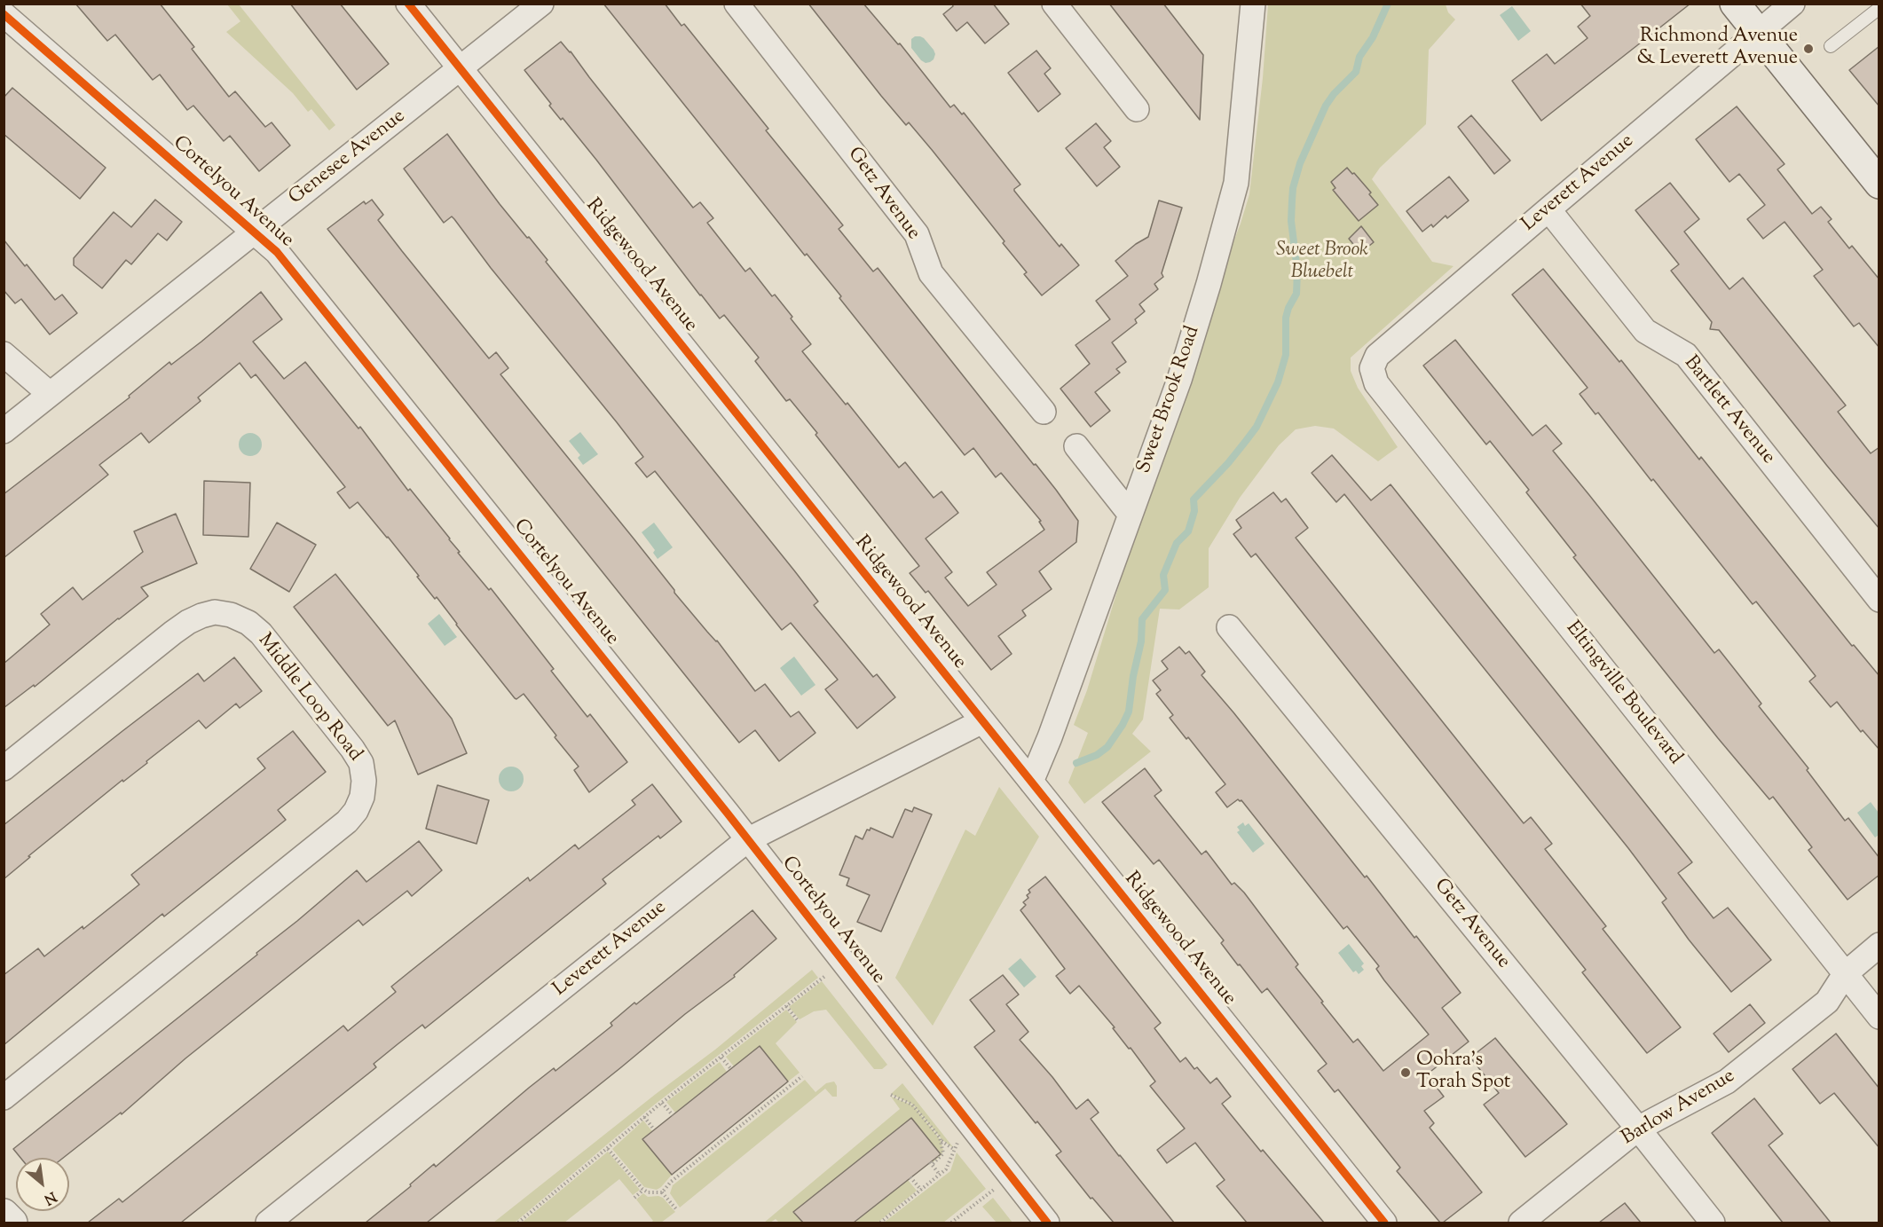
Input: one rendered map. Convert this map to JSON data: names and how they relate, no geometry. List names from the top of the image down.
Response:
{
  "streets": {
    "street": [
      "Genesee Avenue",
      "Leverett Avenue",
      "Cortelyou Avenue",
      "Getz Avenue",
      "Ridgewood Avenue",
      "Sweet Brook Road",
      "Bartlett Avenue",
      "Eltingville Boulevard",
      "Middle Loop Road",
      "Barlow Avenue"
    ]
  },
  "crossings": [
    ["Genesee Avenue", "Cortelyou Avenue"],
    ["Genesee Avenue", "Ridgewood Avenue"],
    ["Leverett Avenue", "Cortelyou Avenue"],
    ["Leverett Avenue", "Ridgewood Avenue"],
    ["Leverett Avenue", "Bartlett Avenue"],
    ["Leverett Avenue", "Eltingville Boulevard"],
    ["Getz Avenue", "Barlow Avenue"],
    ["Ridgewood Avenue", "Sweet Brook Road"],
    ["Eltingville Boulevard", "Barlow Avenue"]
  ],
  "parks": ["Sweet Brook Bluebelt"],
  "places": ["Richmond Avenue & Leverett Avenue", "Oohra's Torah Spot"],
  "north": "bottom right"
}
